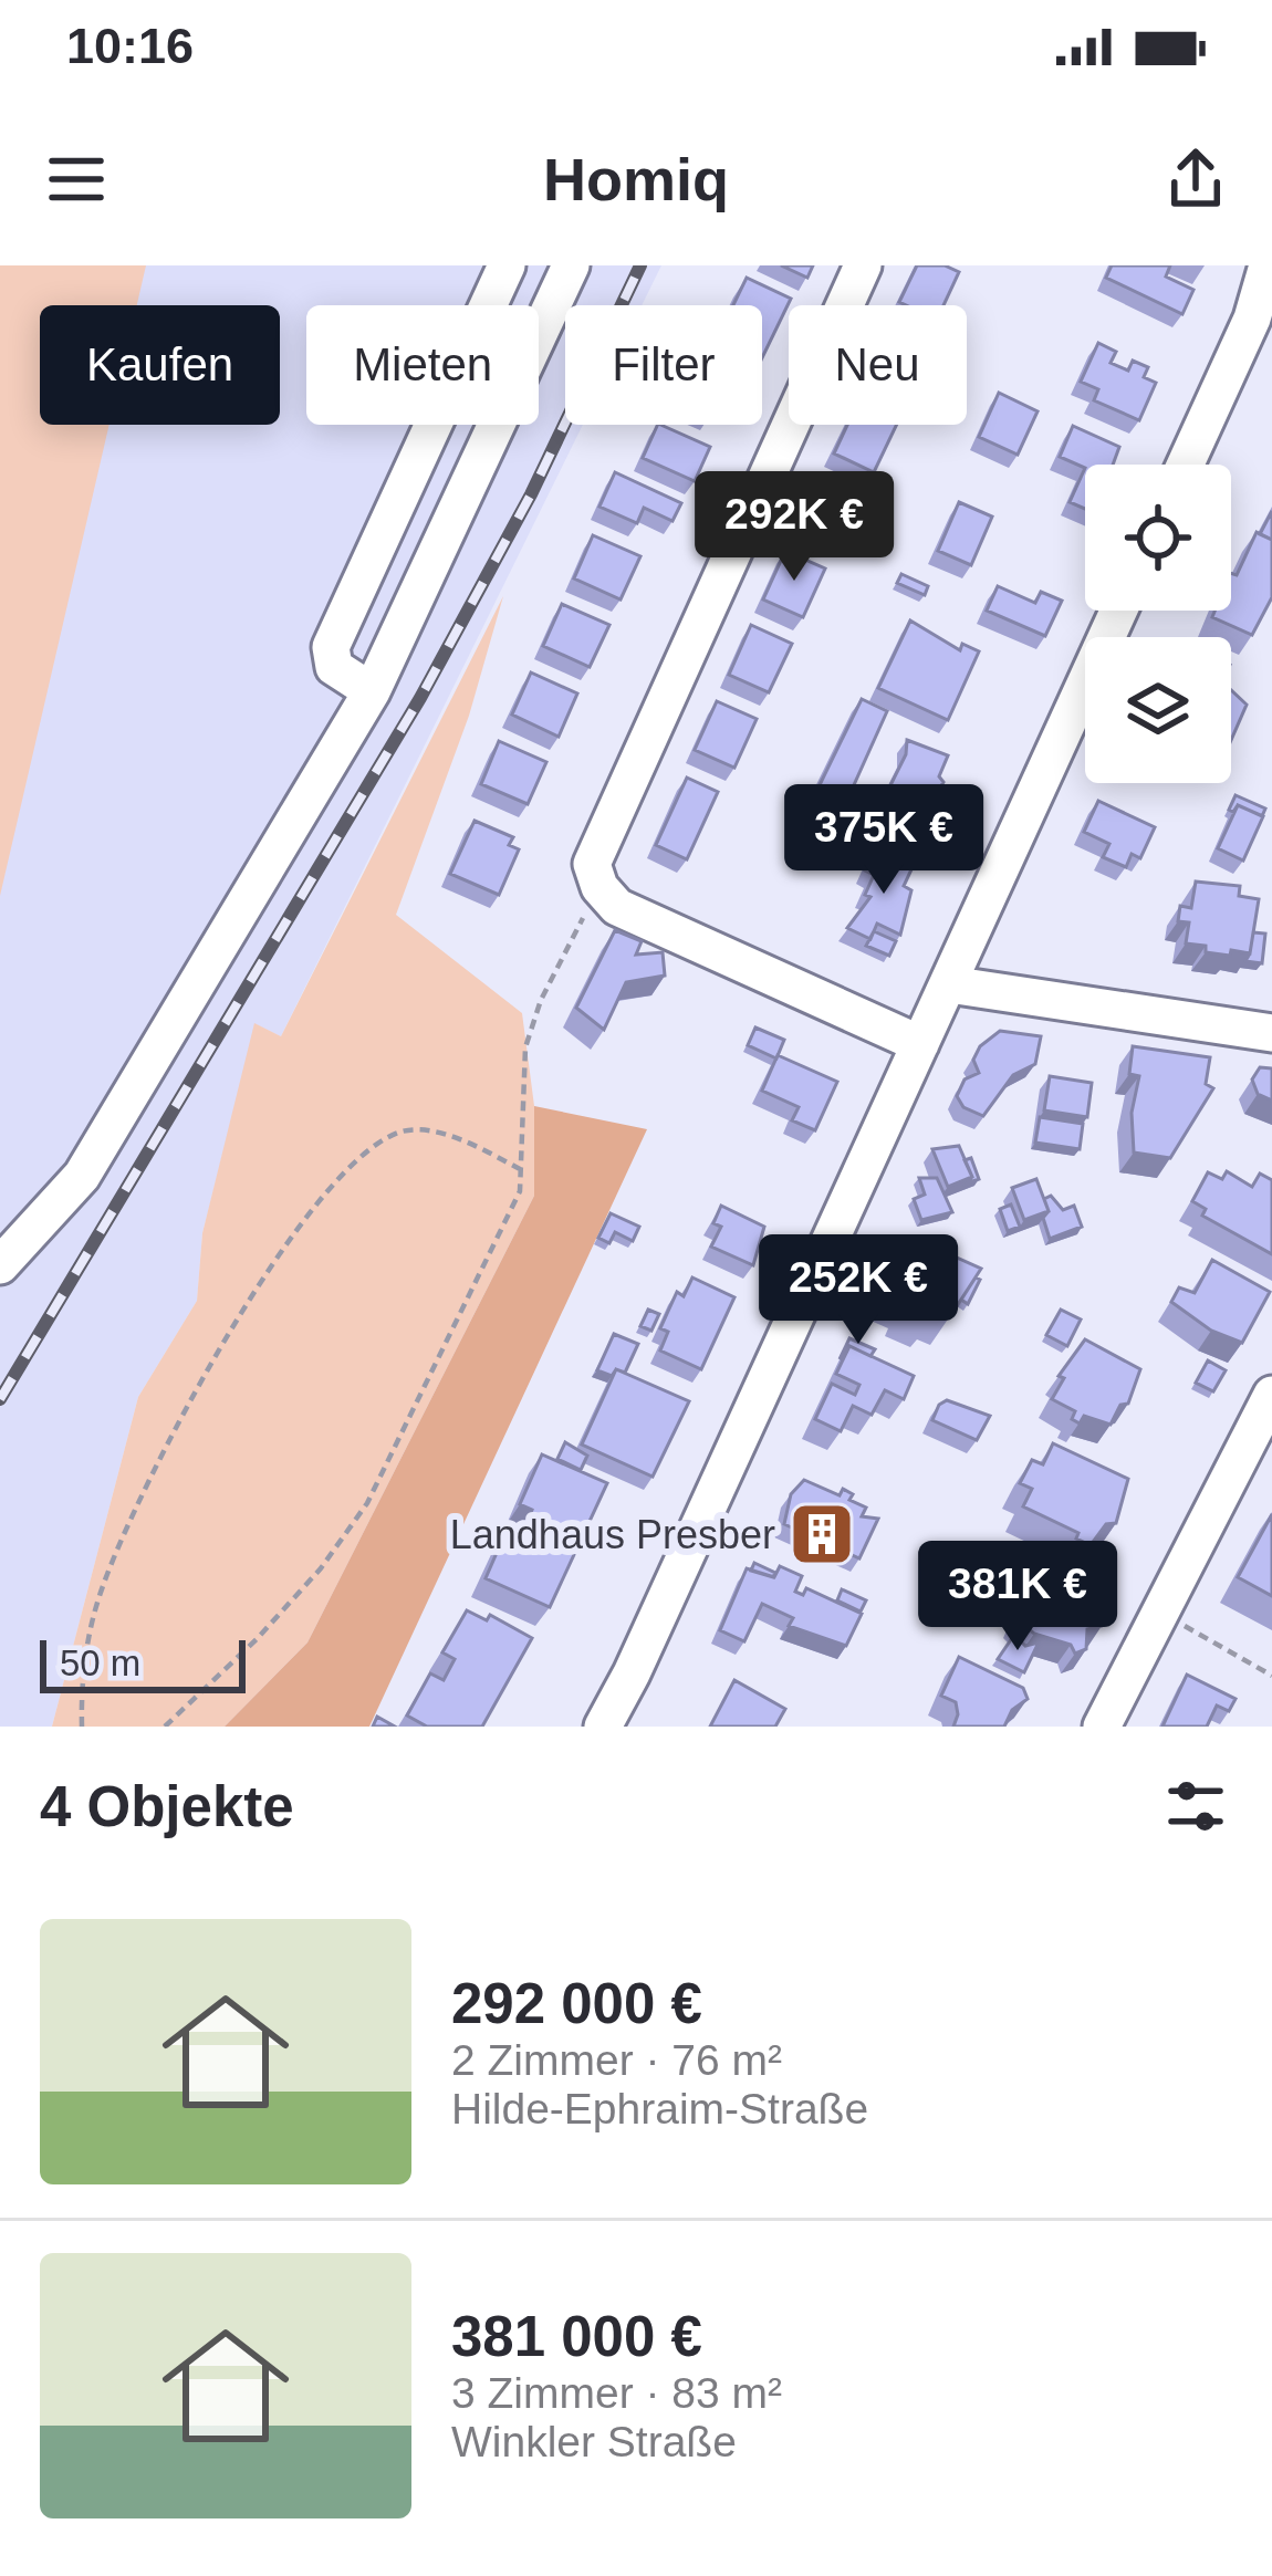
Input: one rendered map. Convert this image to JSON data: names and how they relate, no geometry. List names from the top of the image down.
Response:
{
  "places": {
    "building": ["Landhaus Presber"]
  },
  "scale_bar": "50 m",
  "page": {
    "status": "10:16",
    "header": "Homiq",
    "chip": [
      "Kaufen",
      "Mieten",
      "Filter",
      "Neu"
    ],
    "price": [
      "292K €",
      "375K €",
      "252K €",
      "381K €"
    ],
    "scale": "50 m",
    "heading": "4 Objekte",
    "list": [
      {
        "name": "292 000 €",
        "note": "2 Zimmer · 76 m² · Hilde-Ephraim-Straße"
      },
      {
        "name": "381 000 €",
        "note": "3 Zimmer · 83 m² · Winkler Straße"
      }
    ]
  }
}
